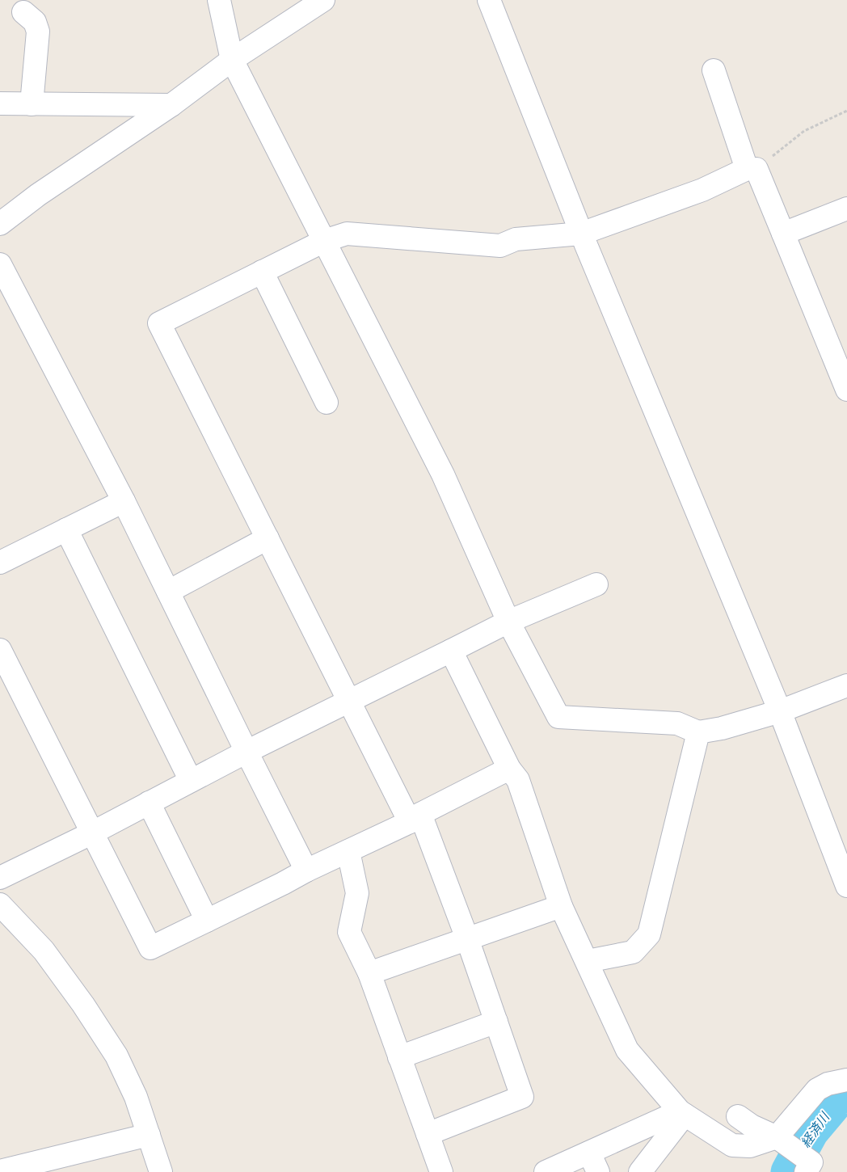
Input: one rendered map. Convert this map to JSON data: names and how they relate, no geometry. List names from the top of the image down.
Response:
{
  "water": ["経済川"]
}
